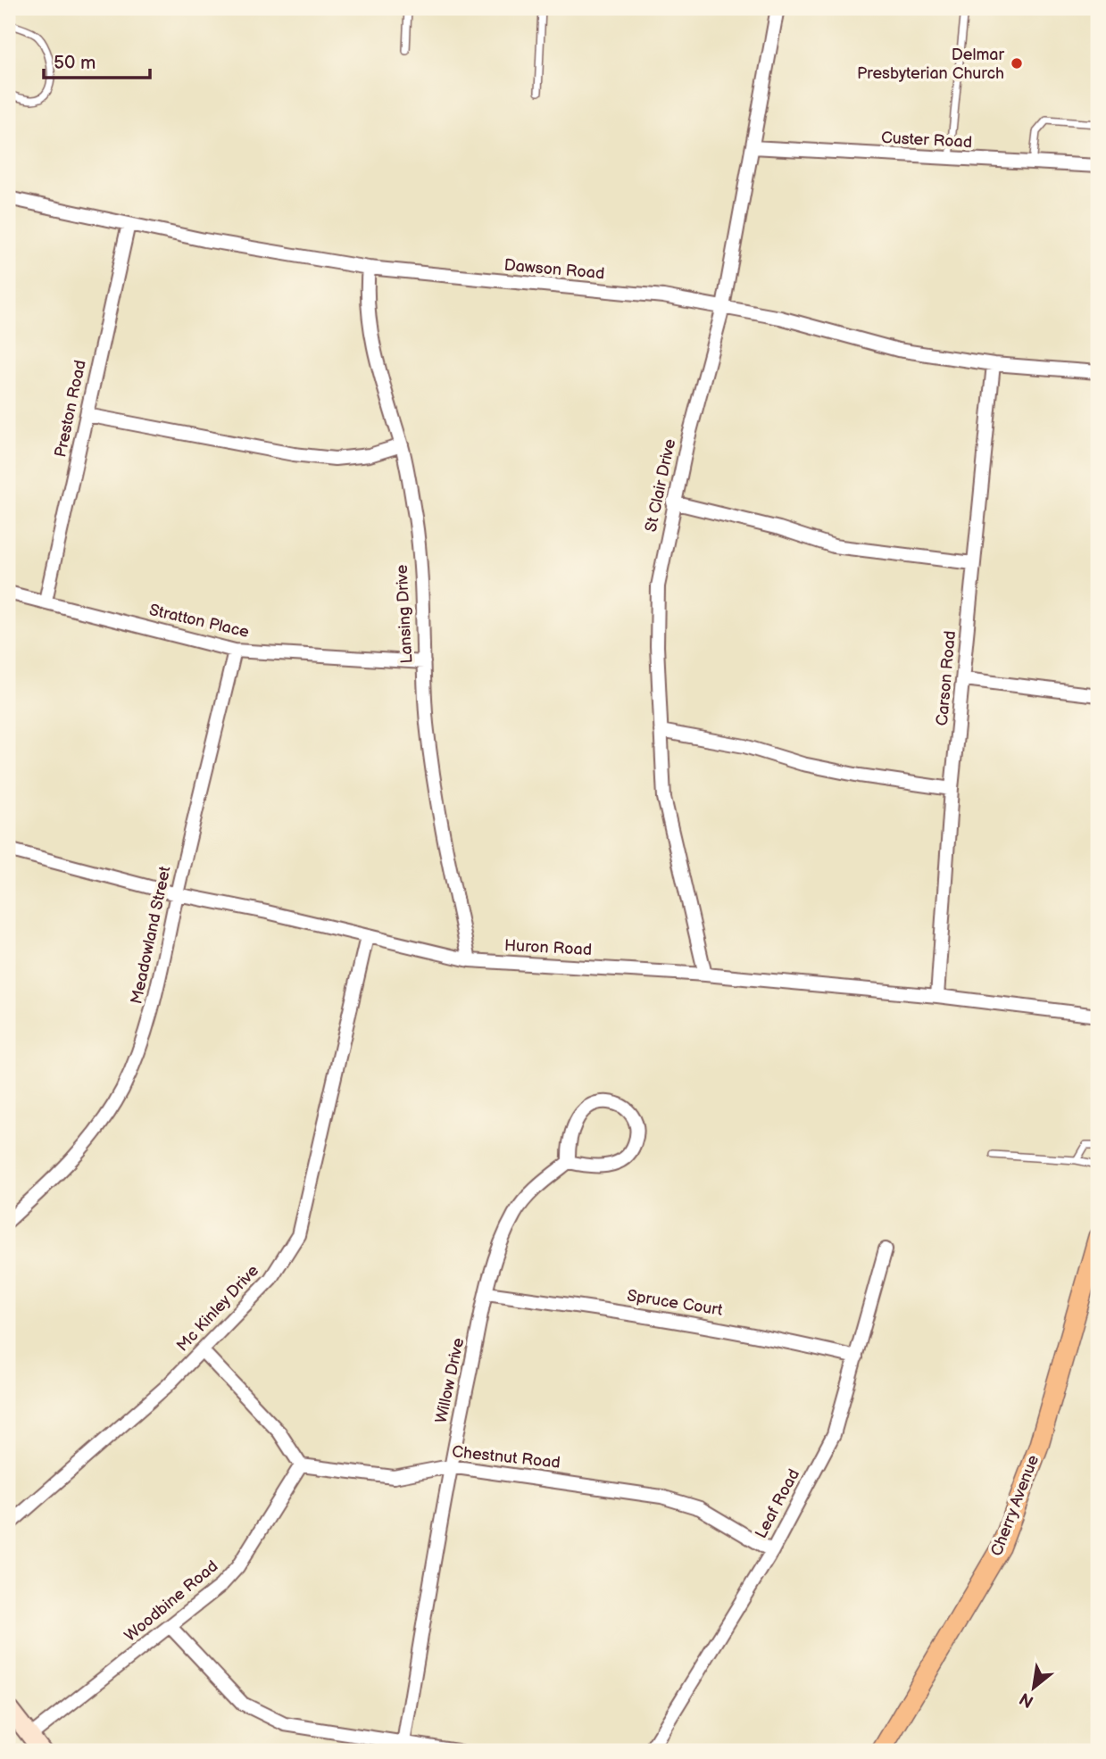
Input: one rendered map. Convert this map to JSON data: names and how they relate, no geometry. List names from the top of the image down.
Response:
{
  "streets": {
    "main road": ["Cherry Avenue"],
    "street": [
      "Custer Road",
      "Dawson Road",
      "Preston Road",
      "St Clair Drive",
      "Lansing Drive",
      "Stratton Place",
      "Carson Road",
      "Meadowland Street",
      "Huron Road",
      "Spruce Court",
      "Mc Kinley Drive",
      "Willow Drive",
      "Chestnut Road",
      "Leaf Road",
      "Woodbine Road"
    ]
  },
  "crossings": [
    ["Custer Road", "St Clair Drive"],
    ["Dawson Road", "Preston Road"],
    ["Dawson Road", "St Clair Drive"],
    ["Dawson Road", "Lansing Drive"],
    ["Dawson Road", "Carson Road"],
    ["Preston Road", "Stratton Place"],
    ["St Clair Drive", "Huron Road"],
    ["Lansing Drive", "Stratton Place"],
    ["Lansing Drive", "Huron Road"],
    ["Stratton Place", "Meadowland Street"],
    ["Carson Road", "Huron Road"],
    ["Meadowland Street", "Huron Road"],
    ["Huron Road", "Mc Kinley Drive"],
    ["Spruce Court", "Willow Drive"],
    ["Spruce Court", "Leaf Road"],
    ["Willow Drive", "Chestnut Road"],
    ["Chestnut Road", "Leaf Road"],
    ["Chestnut Road", "Woodbine Road"]
  ],
  "places": ["Delmar Presbyterian Church"],
  "scale_bar": "50 m",
  "north": "bottom left"
}
